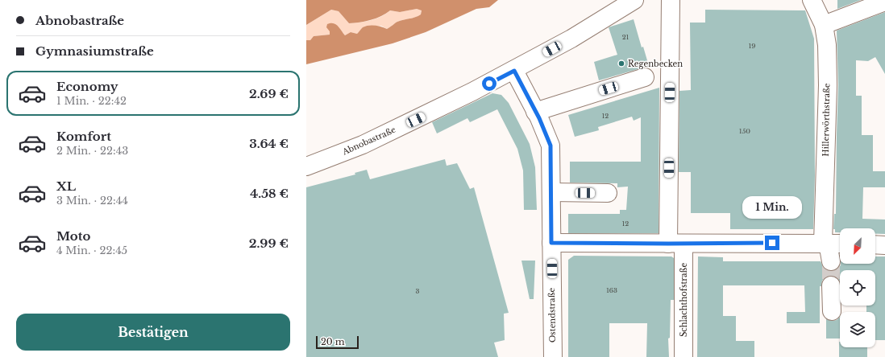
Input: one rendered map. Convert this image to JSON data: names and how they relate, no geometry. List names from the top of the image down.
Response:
{
  "streets": {
    "street": [
      "Hillerwörthstraße",
      "Abnobastraße",
      "Schlachthofstraße",
      "Ostendstraße"
    ]
  },
  "crossings": [
    ["Abnobastraße", "Ostendstraße"]
  ],
  "places": ["Regenbecken"],
  "house_numbers": [
    "21",
    "19",
    "12",
    "150",
    "12",
    "163",
    "3"
  ],
  "scale_bar": "20 m",
  "north": "bottom left",
  "page": {
    "banner": ["Abnobastraße", "Gymnasiumstraße"],
    "list": [
      {
        "name": "Economy",
        "note": "1 Min. · 22:42",
        "value": "2.69 €"
      },
      {
        "name": "Komfort",
        "note": "2 Min. · 22:43",
        "value": "3.64 €"
      },
      {
        "name": "XL",
        "note": "3 Min. · 22:44",
        "value": "4.58 €"
      },
      {
        "name": "Moto",
        "note": "4 Min. · 22:45",
        "value": "2.99 €"
      }
    ],
    "bubble": "1 Min.",
    "buttons": "Bestätigen",
    "scale": "20 m"
  }
}
